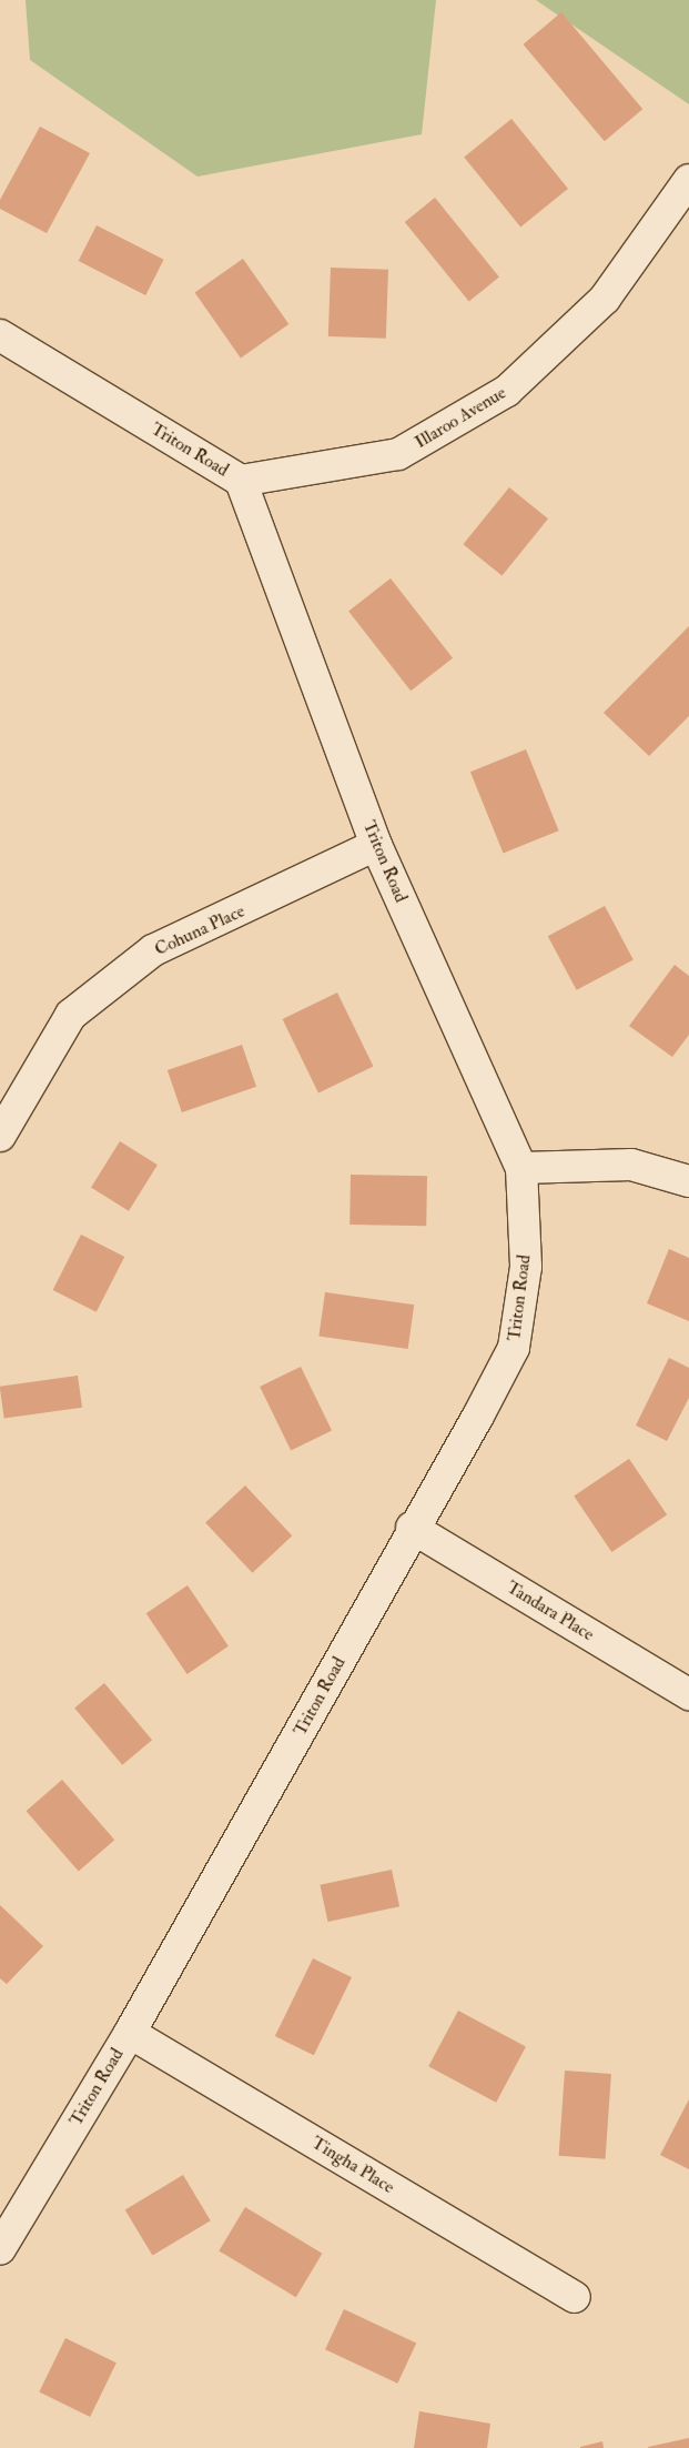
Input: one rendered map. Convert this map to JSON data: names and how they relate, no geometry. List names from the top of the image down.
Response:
{
  "streets": {
    "street": [
      "Illaroo Avenue",
      "Triton Road",
      "Cohuna Place",
      "Tandara Place",
      "Tingha Place"
    ]
  },
  "crossings": [
    ["Illaroo Avenue", "Triton Road"],
    ["Triton Road", "Cohuna Place"],
    ["Triton Road", "Tandara Place"],
    ["Triton Road", "Tingha Place"]
  ]
}
